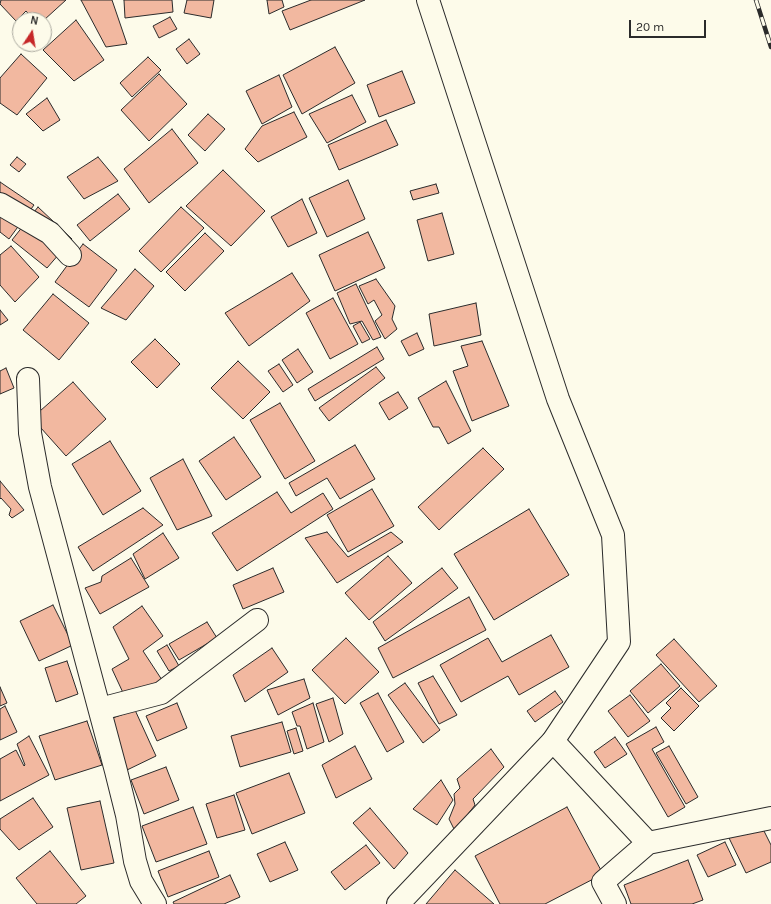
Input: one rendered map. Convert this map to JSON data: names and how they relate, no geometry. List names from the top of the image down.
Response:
{
  "scale_bar": "20 m",
  "north": "top"
}
